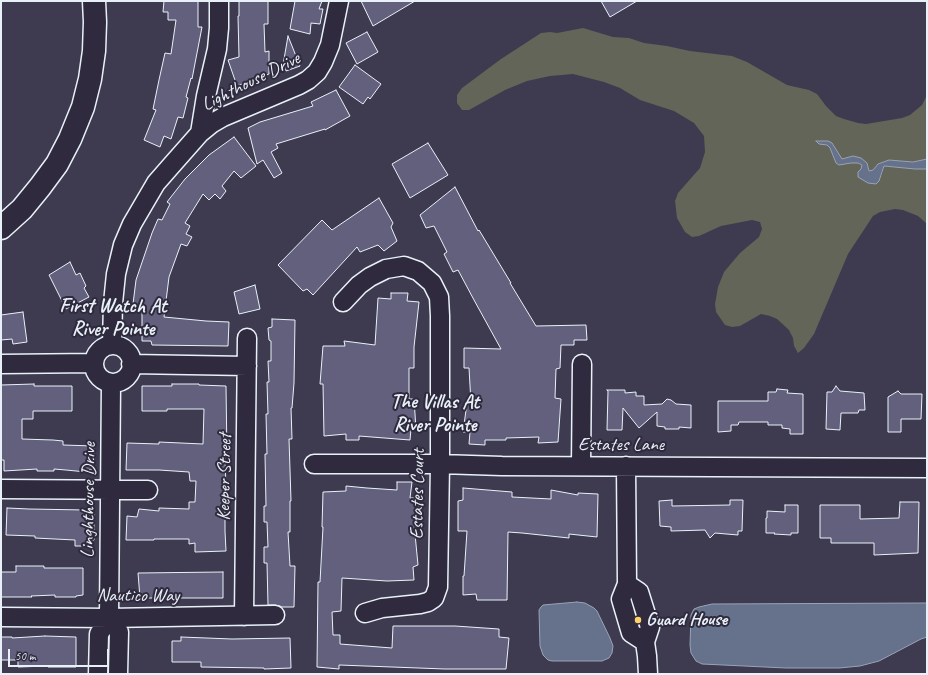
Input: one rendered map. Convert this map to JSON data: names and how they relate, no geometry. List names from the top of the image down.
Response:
{
  "streets": {
    "street": [
      "Lighthouse Drive",
      "Estates Lane",
      "Keeper Street",
      "Estates Court",
      "Linghthouse Drive",
      "Nautico Way"
    ]
  },
  "crossings": [
    ["Lighthouse Drive", "Linghthouse Drive"],
    ["Estates Lane", "Estates Court"],
    ["Keeper Street", "Nautico Way"],
    ["Linghthouse Drive", "Nautico Way"]
  ],
  "districts": ["First Watch At River Pointe", "The Villas At River Pointe"],
  "places": ["Guard House"],
  "scale_bar": "50 m"
}
